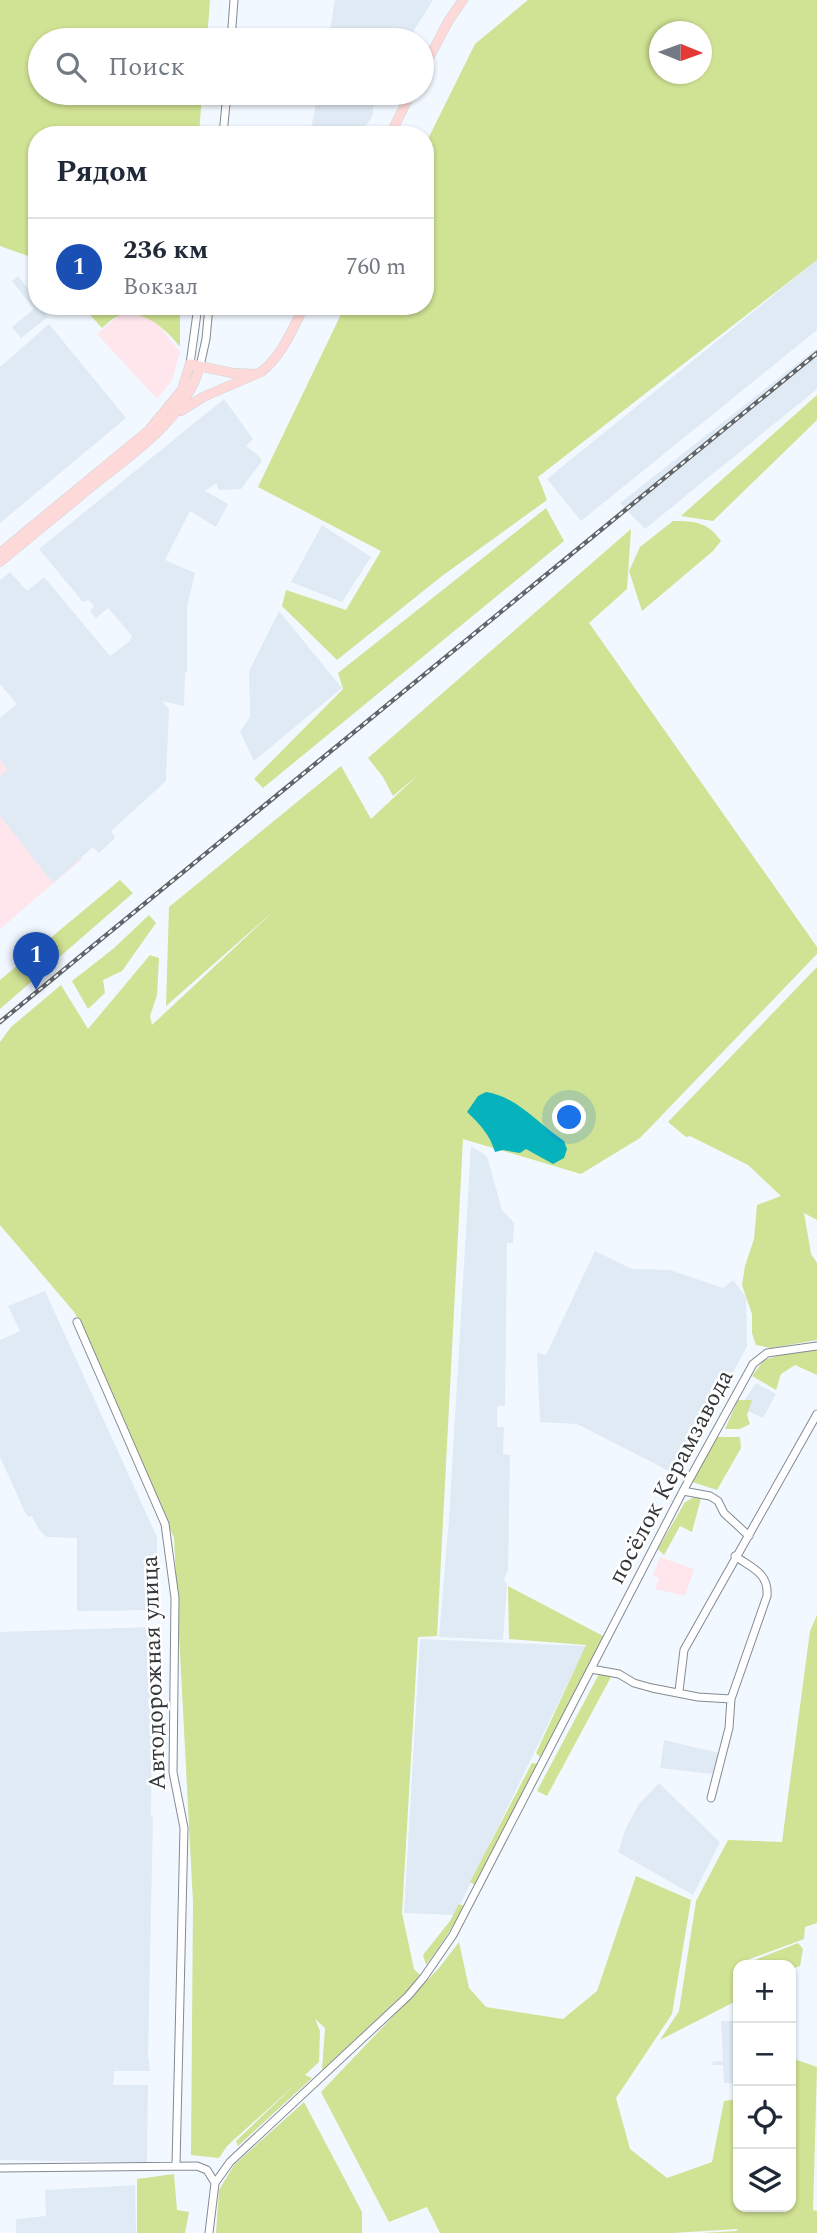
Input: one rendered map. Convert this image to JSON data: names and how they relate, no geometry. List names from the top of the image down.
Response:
{
  "streets": {
    "street": ["посёлок Керамзавода", "Автодорожная улица"]
  },
  "north": "right",
  "page": {
    "search": "Поиск",
    "heading": "Рядом",
    "list": [
      {
        "mark": "1",
        "name": "236 км",
        "note": "Вокзал",
        "value": "760 m"
      }
    ],
    "pins": "1",
    "map_buttons": ["+", "−"]
  }
}
